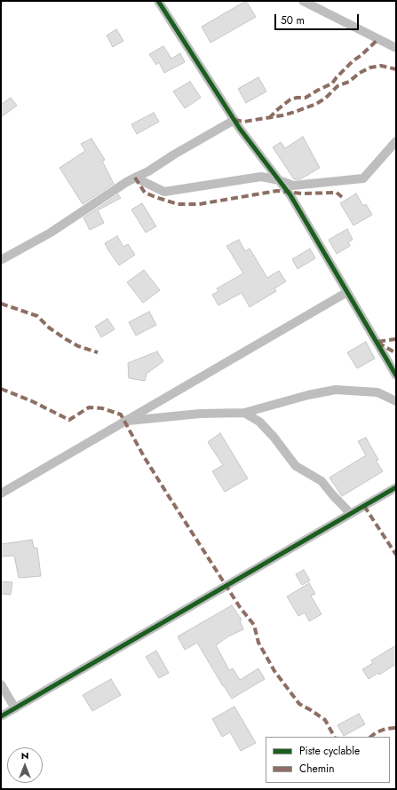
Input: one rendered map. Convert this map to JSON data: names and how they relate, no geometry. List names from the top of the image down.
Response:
{
  "legend": ["Piste cyclable", "Chemin"],
  "scale_bar": "50 m",
  "north": "top"
}
